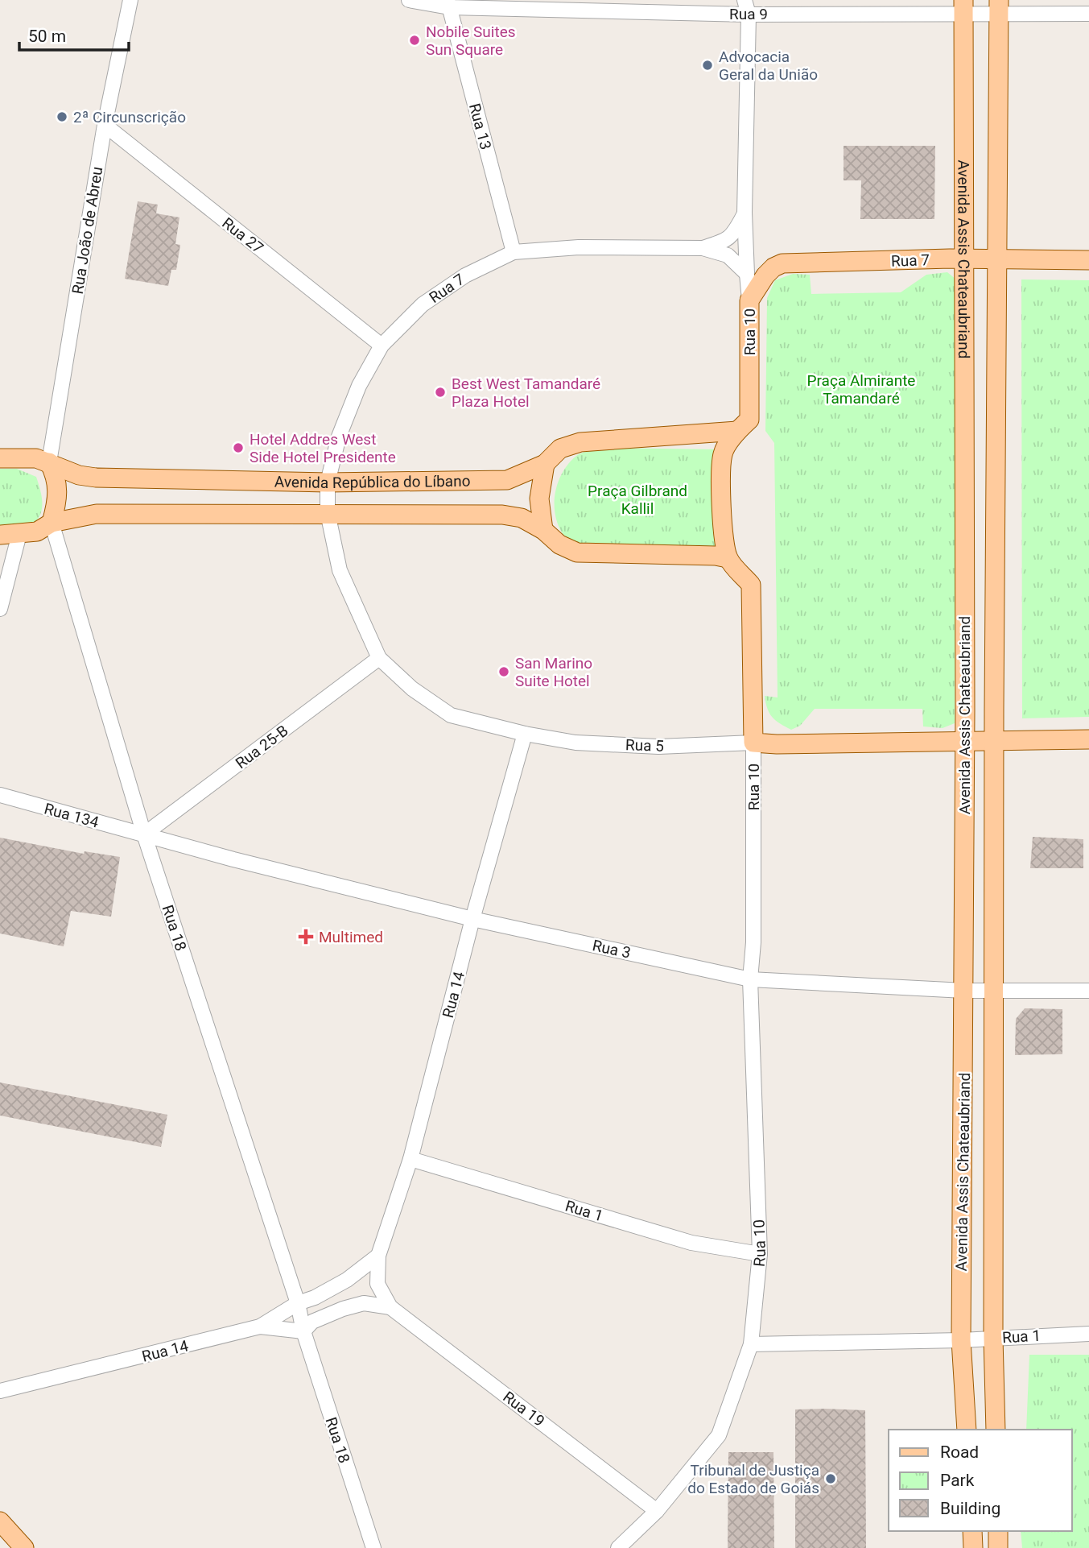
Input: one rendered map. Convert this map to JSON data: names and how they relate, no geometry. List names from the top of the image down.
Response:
{
  "streets": {
    "main road": [
      "Avenida Assis Chateaubriand",
      "Rua 7",
      "Rua 10",
      "Avenida República do Líbano",
      "Rua 5"
    ],
    "street": [
      "Rua 9",
      "Rua 13",
      "Rua João de Abreu",
      "Rua 27",
      "Rua 25-B",
      "Rua 134",
      "Rua 18",
      "Rua 3",
      "Rua 14",
      "Rua 1",
      "Rua 19"
    ]
  },
  "crossings": [
    ["Rua 9", "Rua 13"],
    ["Rua 9", "Avenida Assis Chateaubriand"],
    ["Rua 9", "Rua 10"],
    ["Rua 13", "Rua 7"],
    ["Rua João de Abreu", "Rua 27"],
    ["Rua João de Abreu", "Avenida República do Líbano"],
    ["Rua 27", "Rua 7"],
    ["Avenida Assis Chateaubriand", "Rua 7"],
    ["Avenida Assis Chateaubriand", "Rua 5"],
    ["Avenida Assis Chateaubriand", "Rua 3"],
    ["Avenida Assis Chateaubriand", "Rua 1"],
    ["Rua 7", "Rua 10"],
    ["Rua 7", "Avenida República do Líbano"],
    ["Rua 7", "Rua 5"],
    ["Rua 10", "Avenida República do Líbano"],
    ["Rua 10", "Rua 5"],
    ["Rua 10", "Rua 3"],
    ["Rua 10", "Rua 1"],
    ["Rua 10", "Rua 19"],
    ["Avenida República do Líbano", "Rua 5"],
    ["Avenida República do Líbano", "Rua 18"],
    ["Rua 5", "Rua 25-B"],
    ["Rua 5", "Rua 14"],
    ["Rua 25-B", "Rua 134"],
    ["Rua 25-B", "Rua 18"],
    ["Rua 25-B", "Rua 3"],
    ["Rua 134", "Rua 18"],
    ["Rua 134", "Rua 3"],
    ["Rua 18", "Rua 3"],
    ["Rua 18", "Rua 14"],
    ["Rua 3", "Rua 14"],
    ["Rua 14", "Rua 1"],
    ["Rua 14", "Rua 19"]
  ],
  "parks": ["Praça Almirante Tamandaré", "Praça Gilbrand Kallil"],
  "places": {
    "other": [
      "Nobile Suites Sun Square",
      "Advocacia Geral da União",
      "2ª Circunscrição",
      "Best West Tamandaré Plaza Hotel",
      "Hotel Addres West Side Hotel Presidente",
      "San Marino Suite Hotel",
      "Tribunal de Justiça do Estado de Goiás"
    ],
    "health": ["Multimed"]
  },
  "legend": ["Road", "Park", "Building"],
  "scale_bar": "50 m"
}
